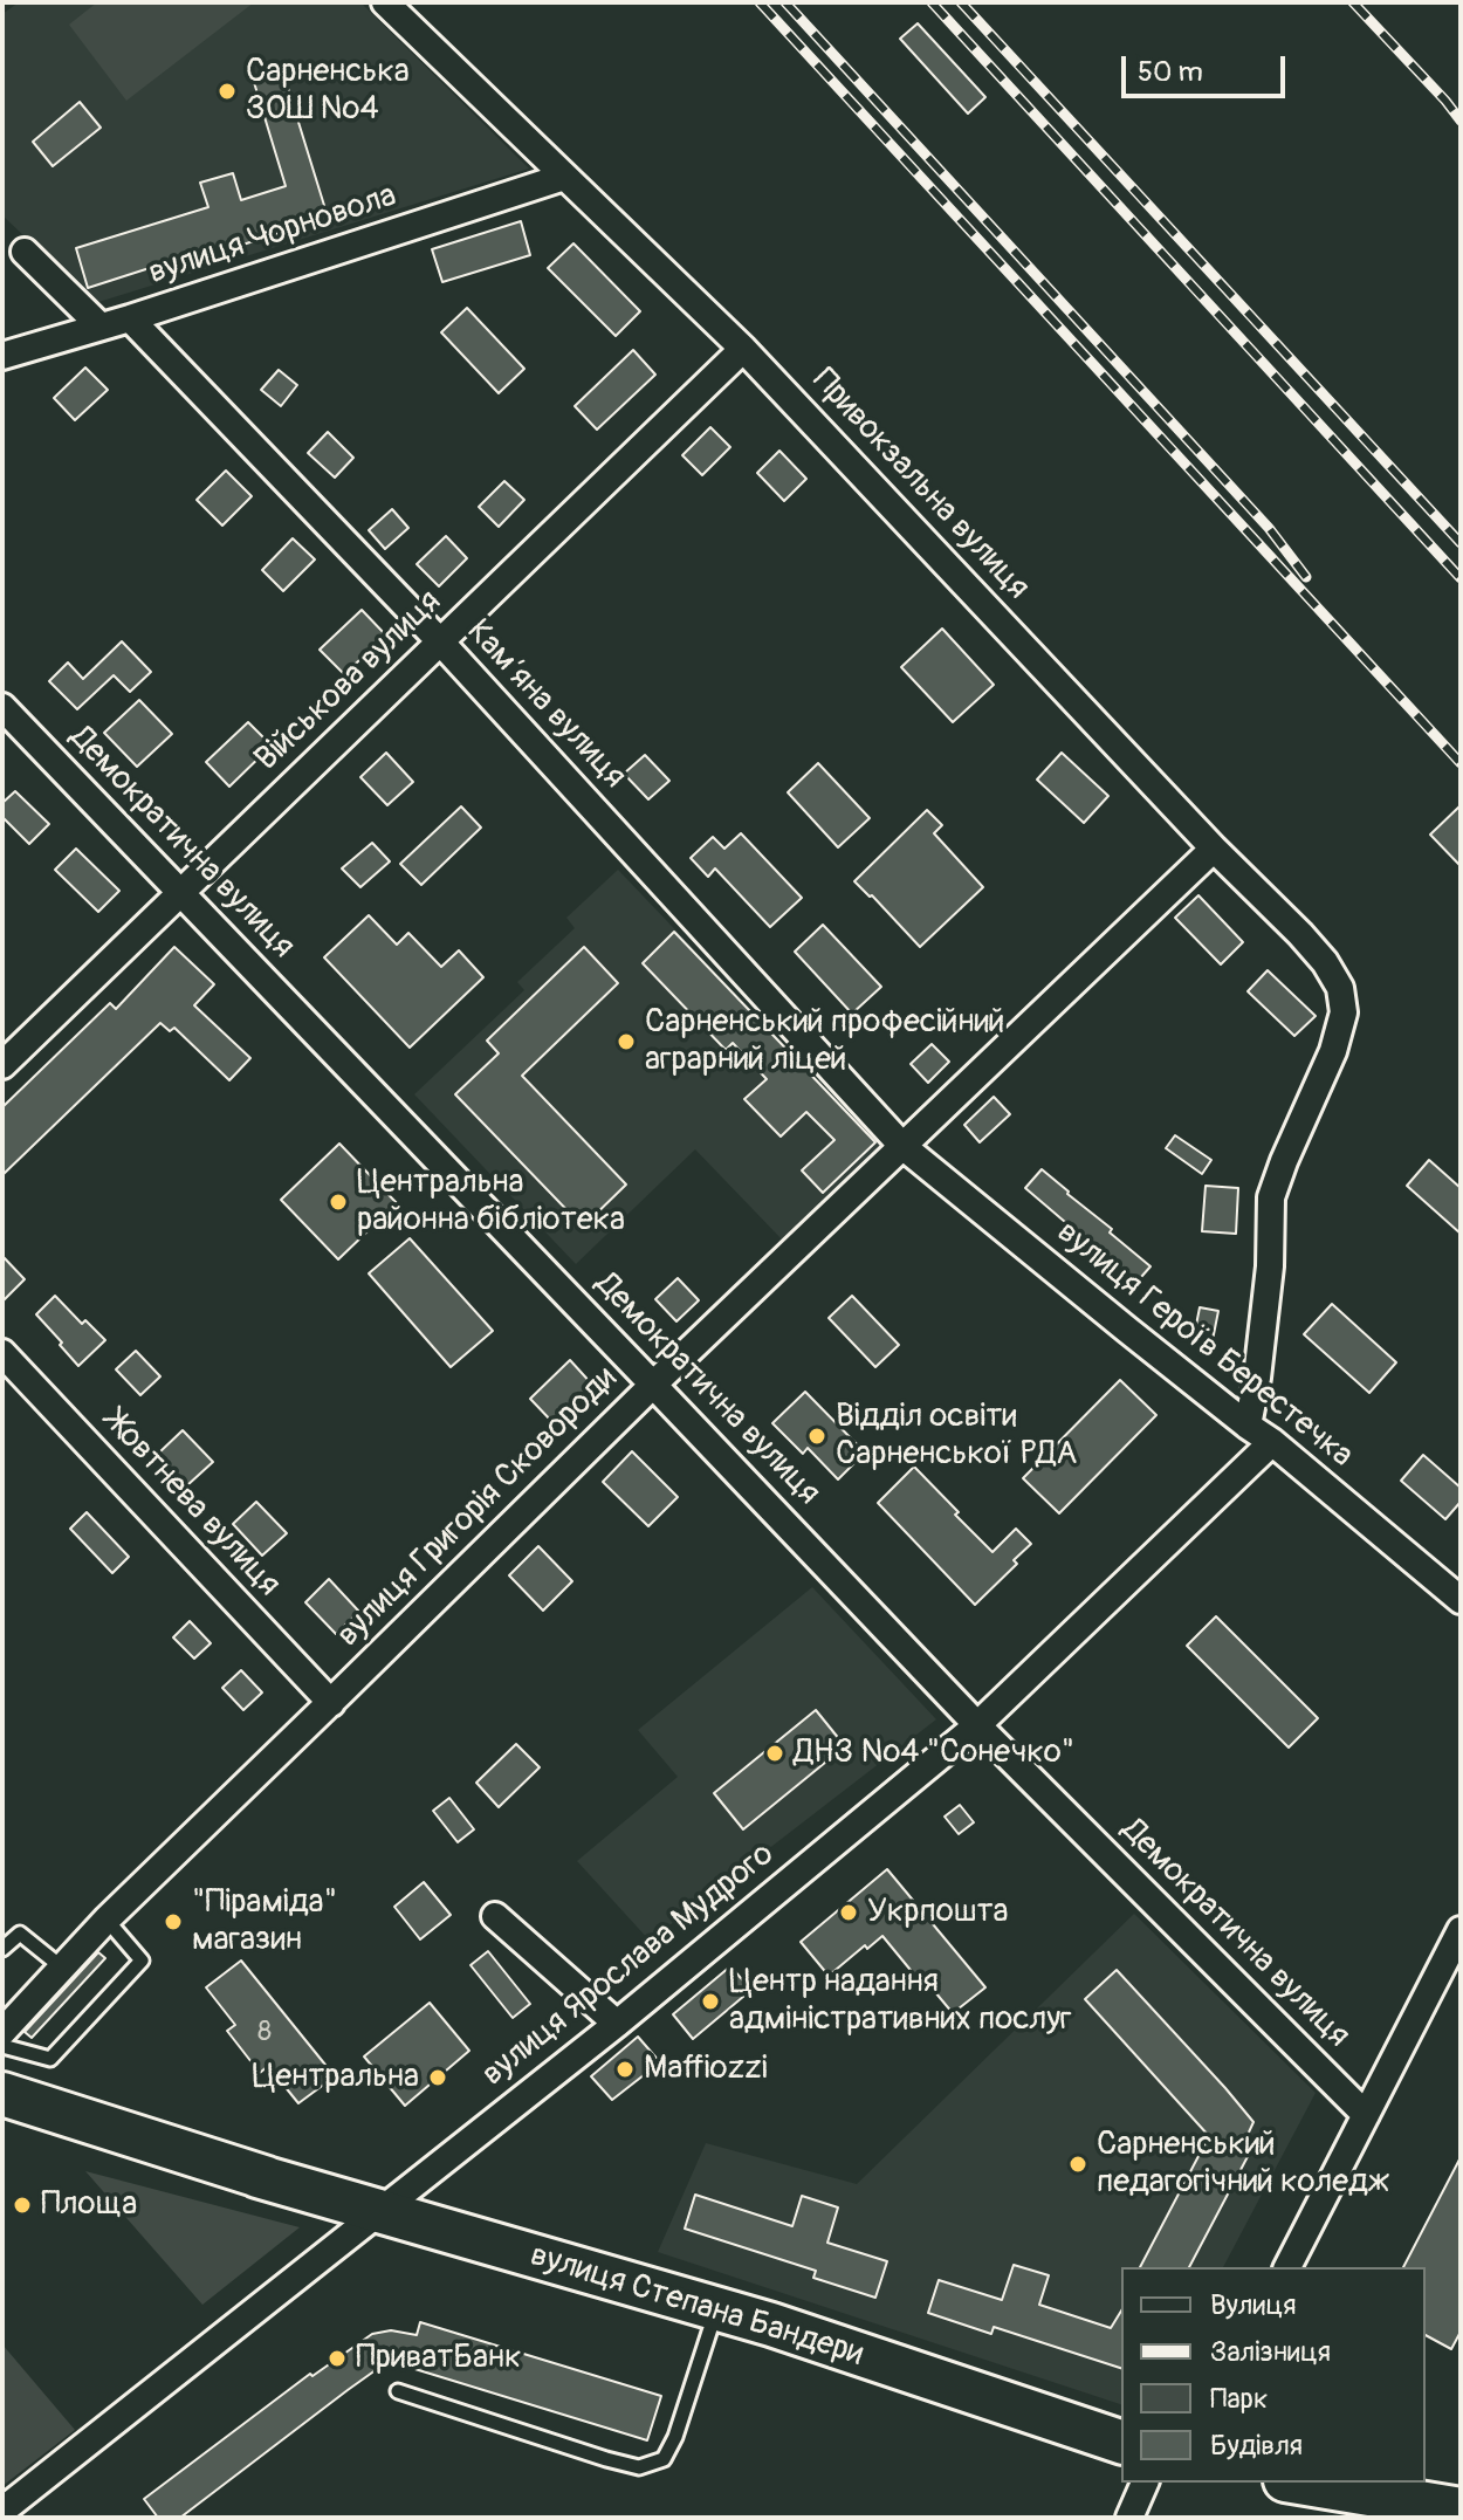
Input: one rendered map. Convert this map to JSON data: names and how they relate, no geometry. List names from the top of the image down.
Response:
{
  "streets": {
    "main road": ["вулиця Степана Бандери"],
    "street": [
      "вулиця Чорновола",
      "Привокзальна вулиця",
      "Військова вулиця",
      "Камʼяна вулиця",
      "Демократична вулиця",
      "вулиця Героїв Берестечка",
      "Жовтнева вулиця",
      "вулиця Григорія Сковороди",
      "вулиця Ярослава Мудрого"
    ]
  },
  "crossings": [
    ["вулиця Чорновола", "Привокзальна вулиця"],
    ["вулиця Чорновола", "Камʼяна вулиця"],
    ["Привокзальна вулиця", "Військова вулиця"],
    ["Привокзальна вулиця", "вулиця Героїв Берестечка"],
    ["Привокзальна вулиця", "вулиця Григорія Сковороди"],
    ["Військова вулиця", "Камʼяна вулиця"],
    ["Військова вулиця", "Демократична вулиця"],
    ["Камʼяна вулиця", "вулиця Героїв Берестечка"],
    ["Камʼяна вулиця", "вулиця Григорія Сковороди"],
    ["Демократична вулиця", "вулиця Григорія Сковороди"],
    ["Демократична вулиця", "вулиця Ярослава Мудрого"],
    ["вулиця Героїв Берестечка", "вулиця Григорія Сковороди"],
    ["вулиця Героїв Берестечка", "вулиця Ярослава Мудрого"],
    ["Жовтнева вулиця", "вулиця Григорія Сковороди"],
    ["вулиця Ярослава Мудрого", "вулиця Степана Бандери"]
  ],
  "places": [
    "Сарненська ЗОШ №4",
    "Сарненський професійний аграрний ліцей",
    "Центральна районна бібліотека",
    "Відділ освіти Сарненської РДА",
    "ДНЗ №4 \"Сонечко\"",
    "Укрпошта",
    "\"Піраміда\" магазин",
    "Центр надання адміністративних послуг",
    "Maffiozzi",
    "Центральна",
    "Сарненський педагогічний коледж",
    "Площа",
    "ПриватБанк"
  ],
  "house_numbers": ["8"],
  "legend": [
    "Вулиця",
    "Залізниця",
    "Парк",
    "Будівля"
  ],
  "scale_bar": "50 m"
}
